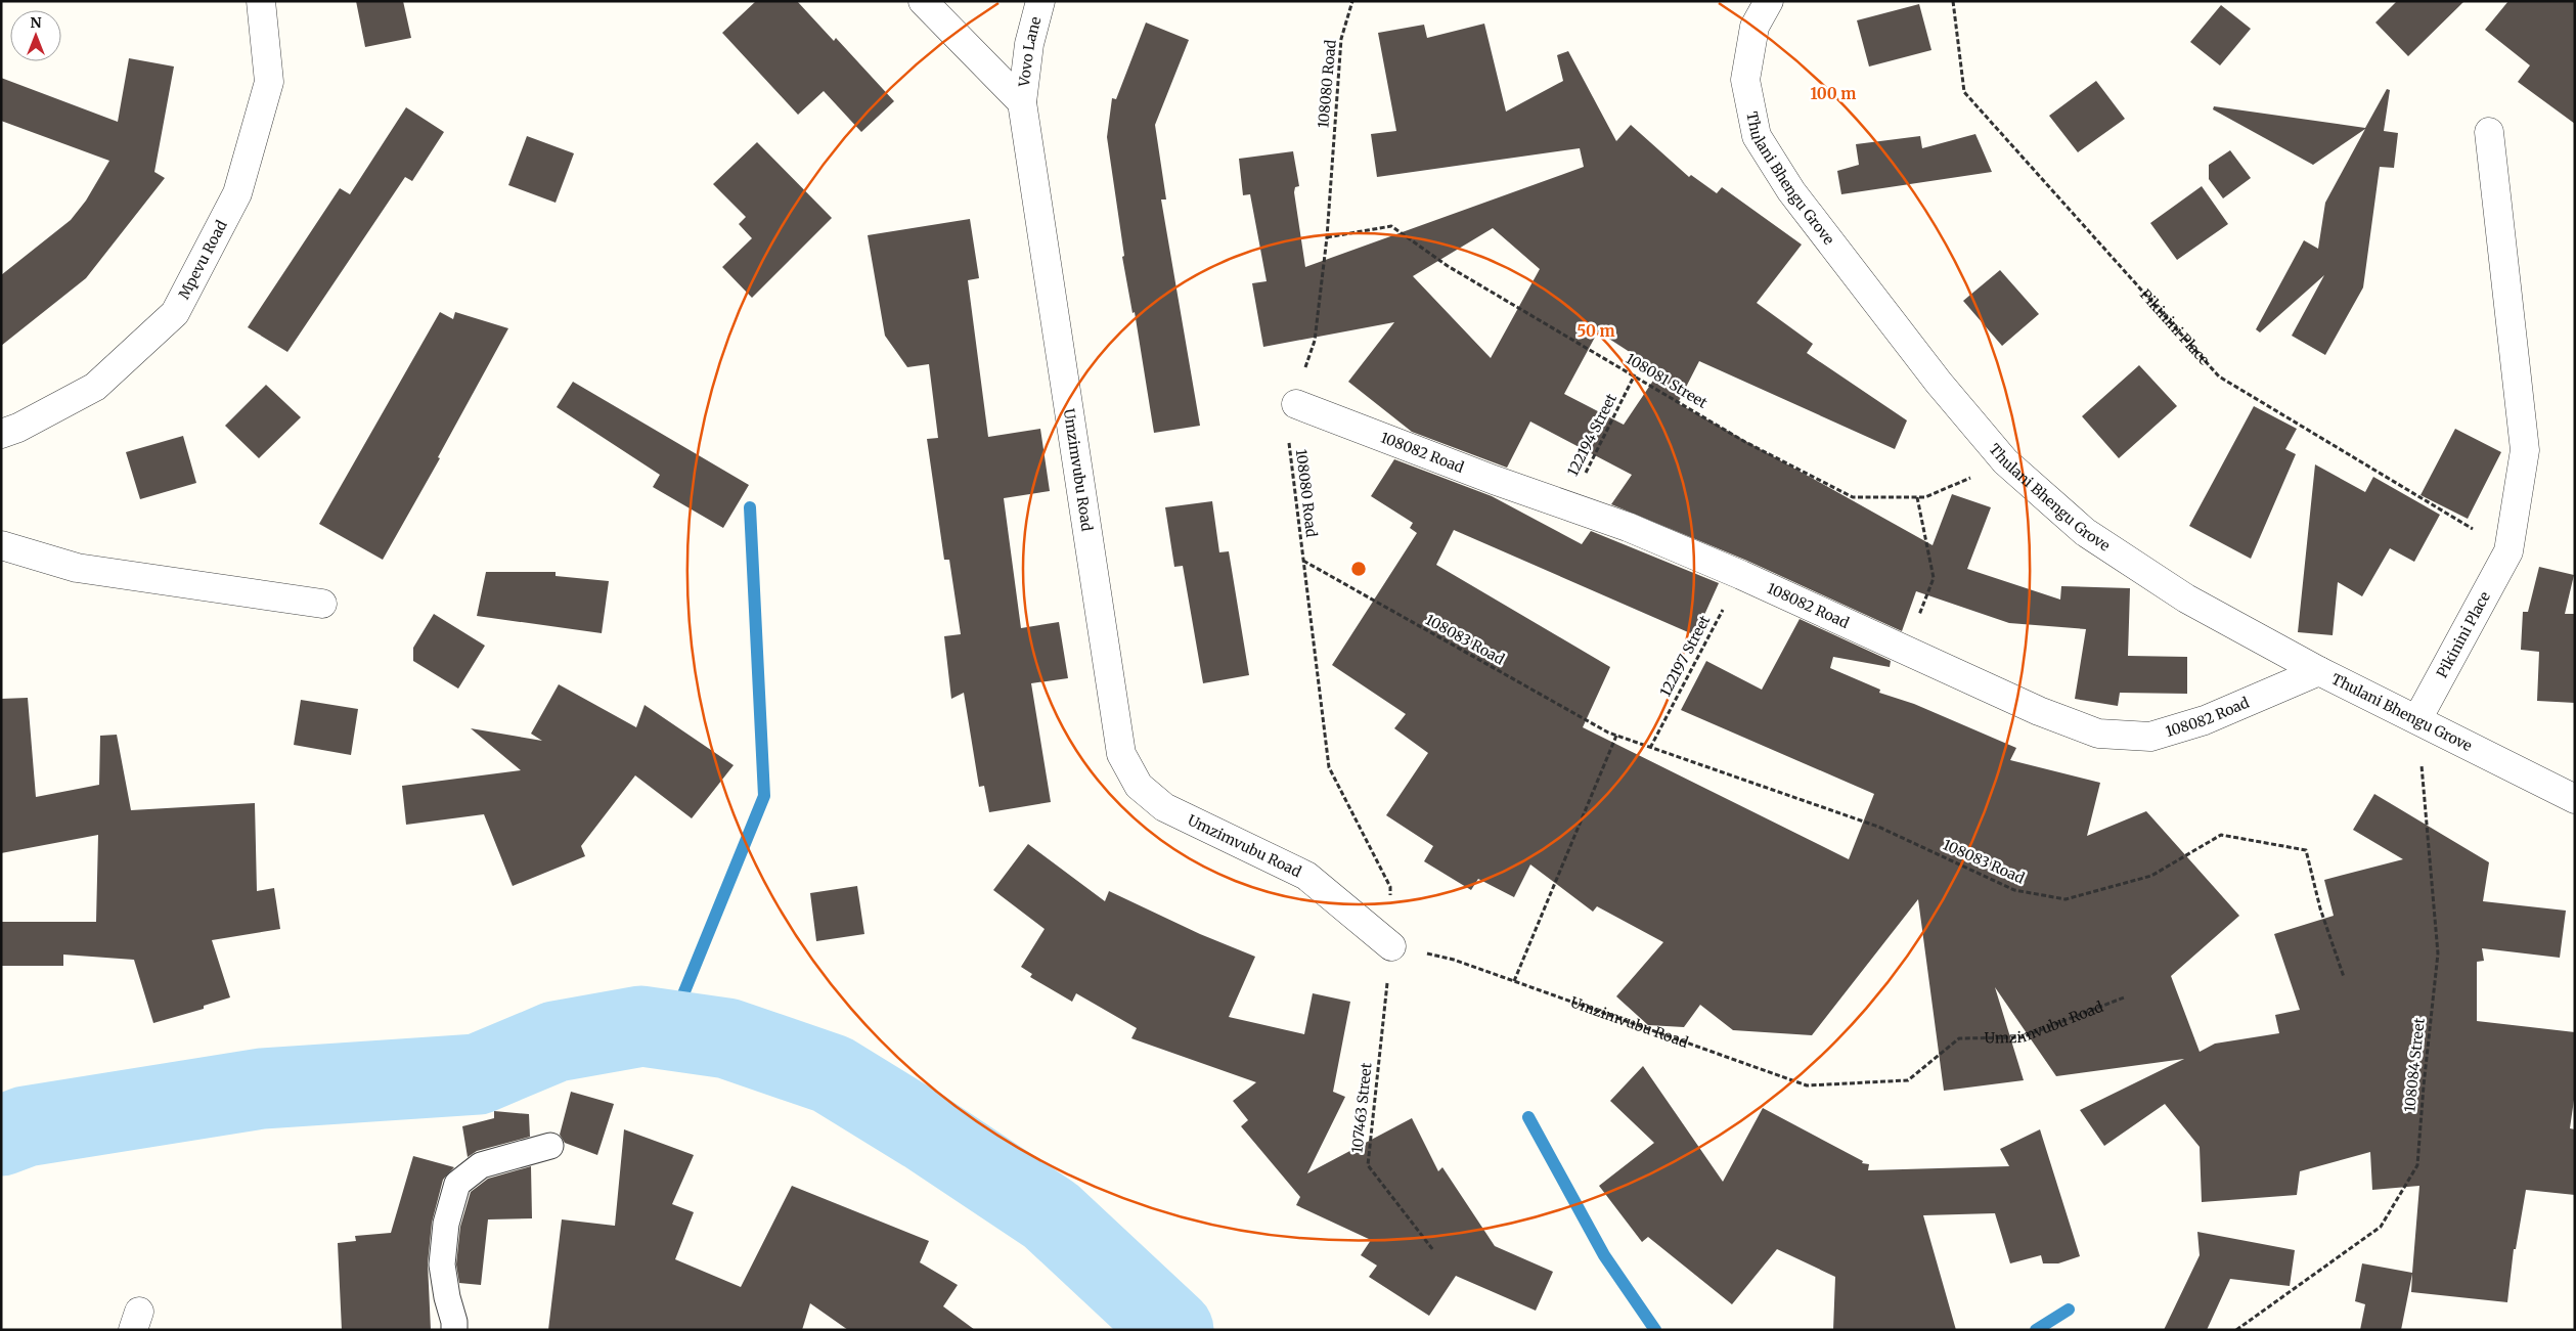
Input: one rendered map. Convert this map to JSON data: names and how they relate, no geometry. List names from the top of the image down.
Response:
{
  "streets": {
    "street": [
      "Vovo Lane",
      "Thulani Bhengu Grove",
      "Mpevu Road",
      "Pikinini Place",
      "108082 Road",
      "Umzimvubu Road"
    ],
    "path": [
      "108080 Road",
      "108081 Street",
      "122194 Street",
      "108083 Road",
      "122197 Street",
      "108084 Street",
      "107463 Street"
    ]
  },
  "crossings": [
    ["Vovo Lane", "Umzimvubu Road"],
    ["108080 Road", "108081 Street"],
    ["108080 Road", "108082 Road"],
    ["108080 Road", "Umzimvubu Road"],
    ["108080 Road", "108083 Road"],
    ["108080 Road", "107463 Street"],
    ["Thulani Bhengu Grove", "Pikinini Place"],
    ["Thulani Bhengu Grove", "108081 Street"],
    ["Thulani Bhengu Grove", "108082 Road"],
    ["Thulani Bhengu Grove", "108084 Street"],
    ["Pikinini Place", "108084 Street"],
    ["108081 Street", "122194 Street"],
    ["122194 Street", "108082 Road"],
    ["108082 Road", "122197 Street"],
    ["Umzimvubu Road", "107463 Street"],
    ["108083 Road", "122197 Street"]
  ],
  "north": "top",
  "rings": ["100 m", "50 m"]
}
